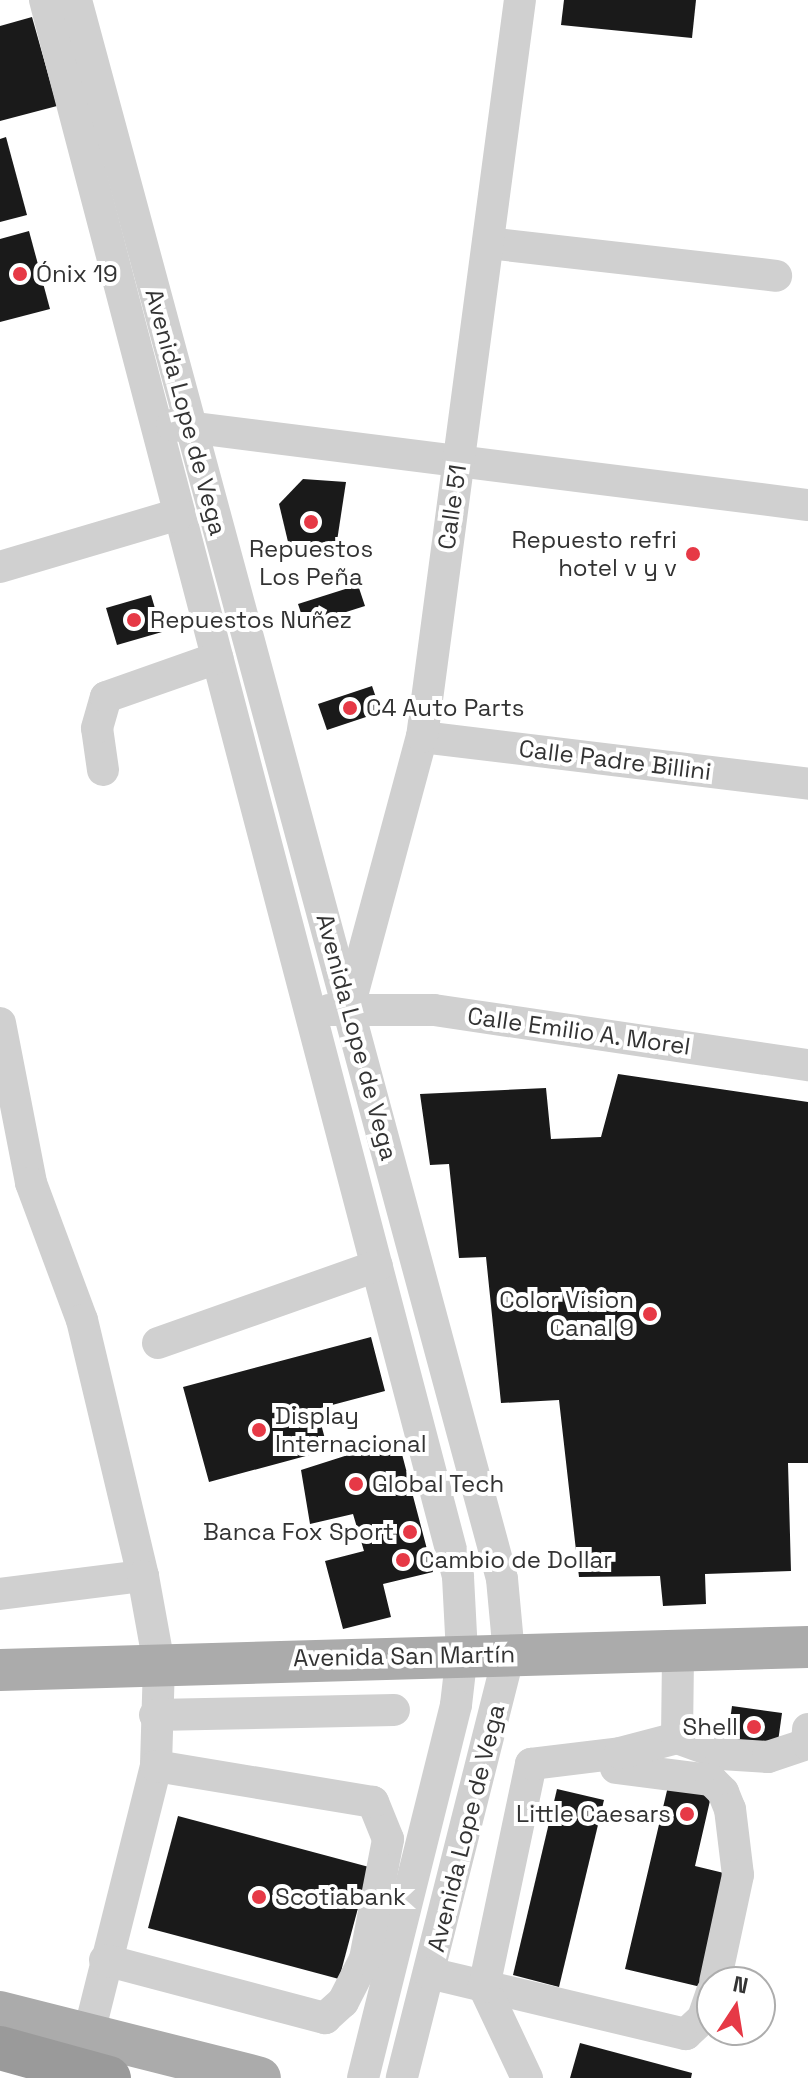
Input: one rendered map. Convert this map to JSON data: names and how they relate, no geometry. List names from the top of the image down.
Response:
{
  "streets": {
    "main road": ["Avenida San Martín"],
    "street": [
      "Avenida Lope de Vega",
      "Calle 51",
      "Calle Padre Billini",
      "Calle Emilio A. Morel"
    ]
  },
  "crossings": [
    ["Avenida Lope de Vega", "Calle 51"],
    ["Avenida Lope de Vega", "Calle Emilio A. Morel"],
    ["Avenida Lope de Vega", "Avenida San Martín"],
    ["Calle 51", "Calle Padre Billini"],
    ["Calle 51", "Calle Emilio A. Morel"]
  ],
  "places": [
    "Ónix 19",
    "Repuestos Los Peña",
    "Repuesto refri hotel v y v",
    "Repuestos Nuñez",
    "C4 Auto Parts",
    "Color Vision Canal 9",
    "Display Internacional",
    "Global Tech",
    "Banca Fox Sport",
    "Cambio de Dollar",
    "Shell",
    "Little Caesars",
    "Scotiabank"
  ],
  "north": "top"
}
